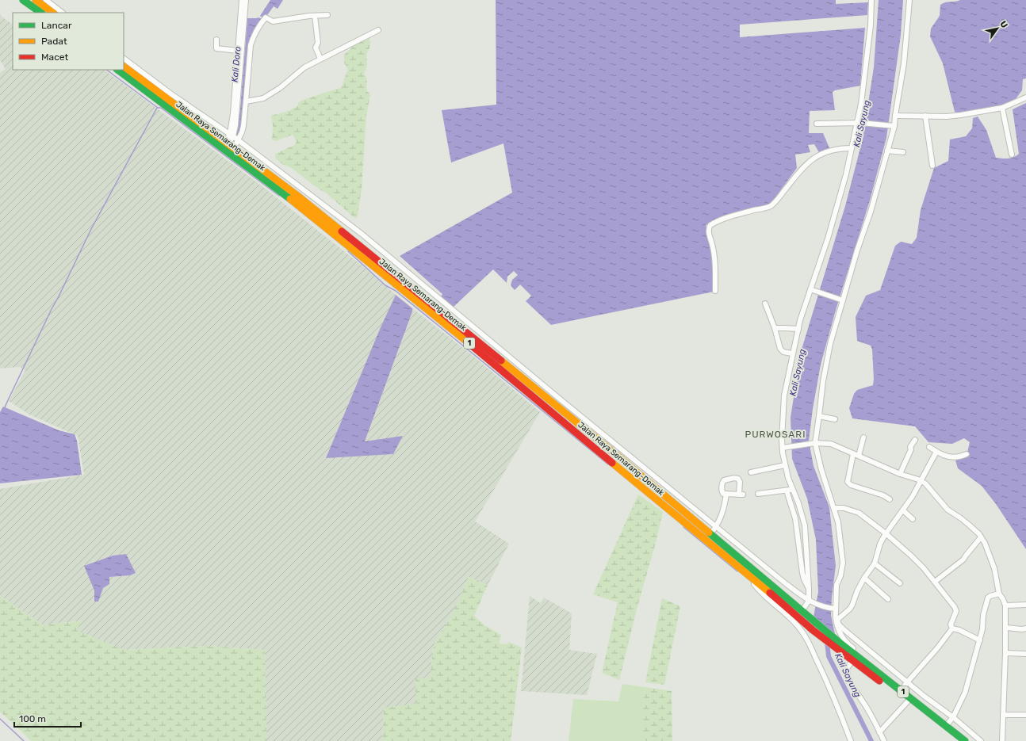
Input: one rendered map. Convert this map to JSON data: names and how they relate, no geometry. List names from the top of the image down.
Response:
{
  "streets": {
    "highway": ["Jalan Raya Semarang-Demak", "1"]
  },
  "crossings": [
    ["Jalan Raya Semarang-Demak", "1"]
  ],
  "districts": ["PURWOSARI"],
  "water": ["Kali Doro", "Kali Sayung"],
  "legend": ["Lancar", "Padat", "Macet"],
  "scale_bar": "100 m",
  "north": "top right"
}
